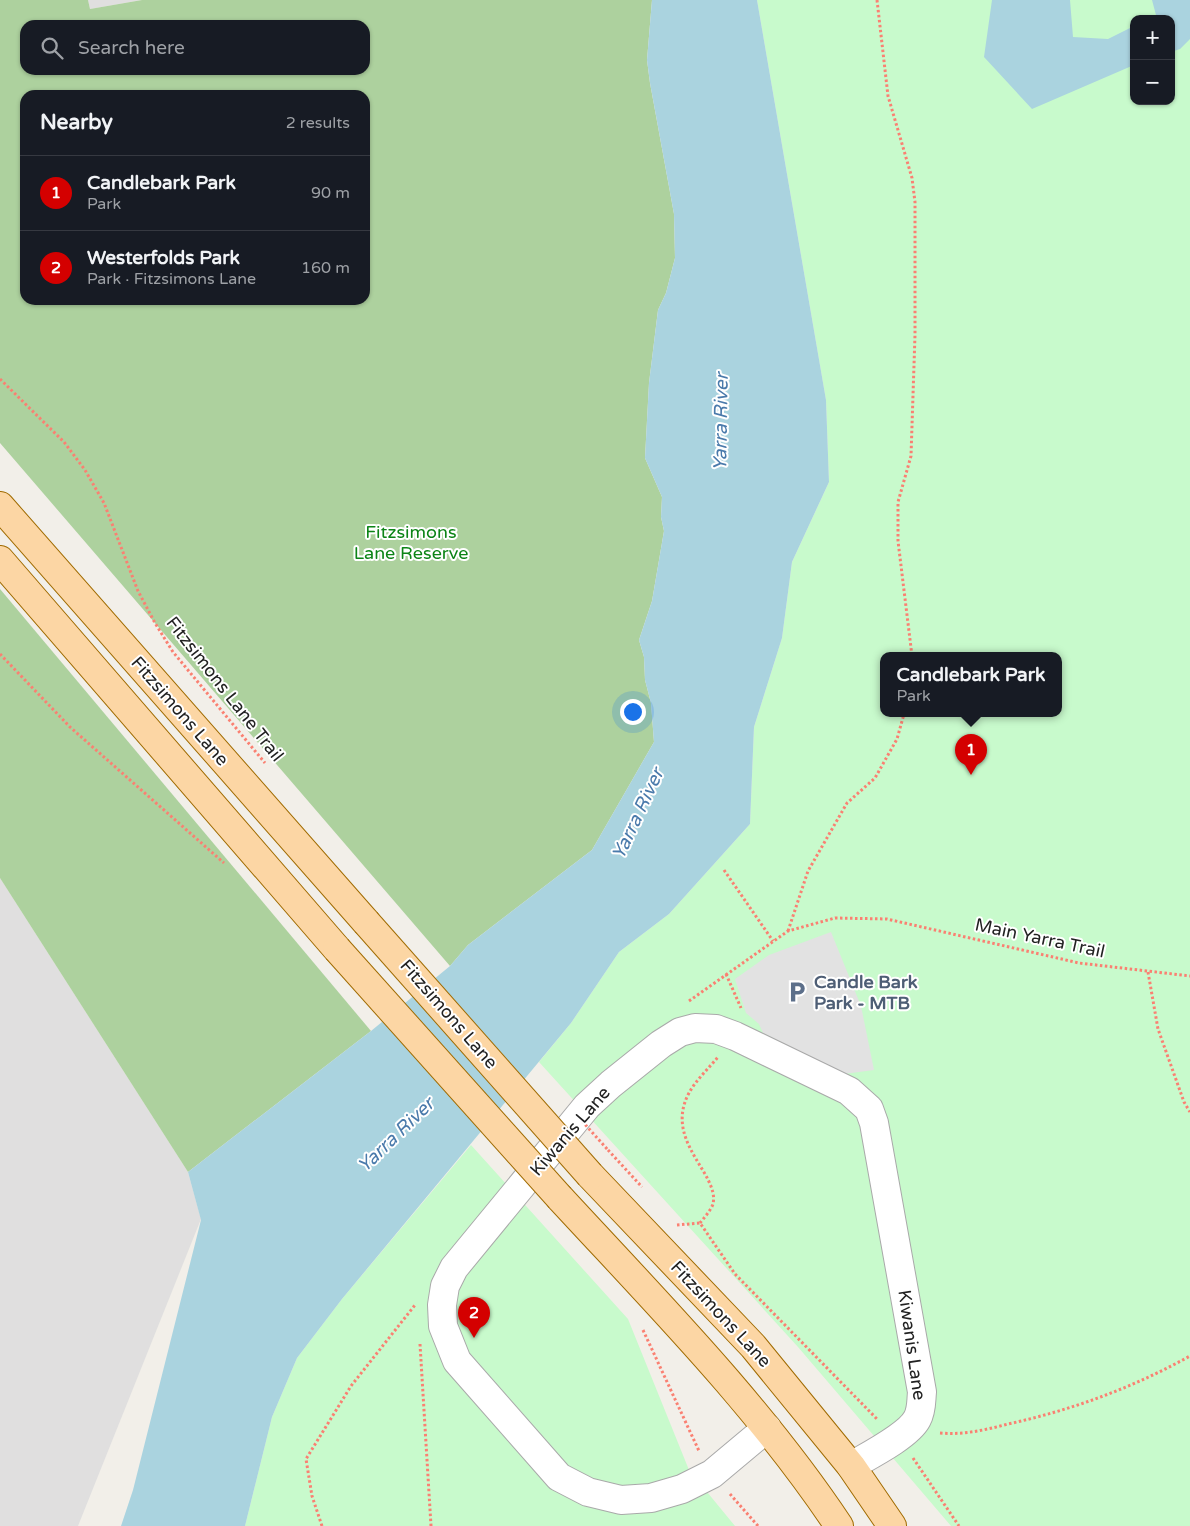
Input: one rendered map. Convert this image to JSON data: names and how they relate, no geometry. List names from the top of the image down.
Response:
{
  "streets": {
    "main road": ["Fitzsimons Lane"],
    "lane": ["Kiwanis Lane"],
    "path": ["Fitzsimons Lane Trail", "Main Yarra Trail"]
  },
  "crossings": [
    ["Fitzsimons Lane", "Kiwanis Lane"]
  ],
  "water": ["Yarra River"],
  "parks": ["Fitzsimons Lane Reserve"],
  "places": {
    "parking": ["Candle Bark Park - MTB"]
  },
  "page": {
    "map_buttons": ["+", "−"],
    "search": "Search here",
    "heading": ["Nearby", "2 results"],
    "list": [
      {
        "mark": "1",
        "name": "Candlebark Park",
        "note": "Park",
        "value": "90 m"
      },
      {
        "mark": "2",
        "name": "Westerfolds Park",
        "note": "Park · Fitzsimons Lane",
        "value": "160 m"
      }
    ],
    "popup": ["Candlebark Park", "Park"],
    "pins": ["1", "2"]
  }
}
